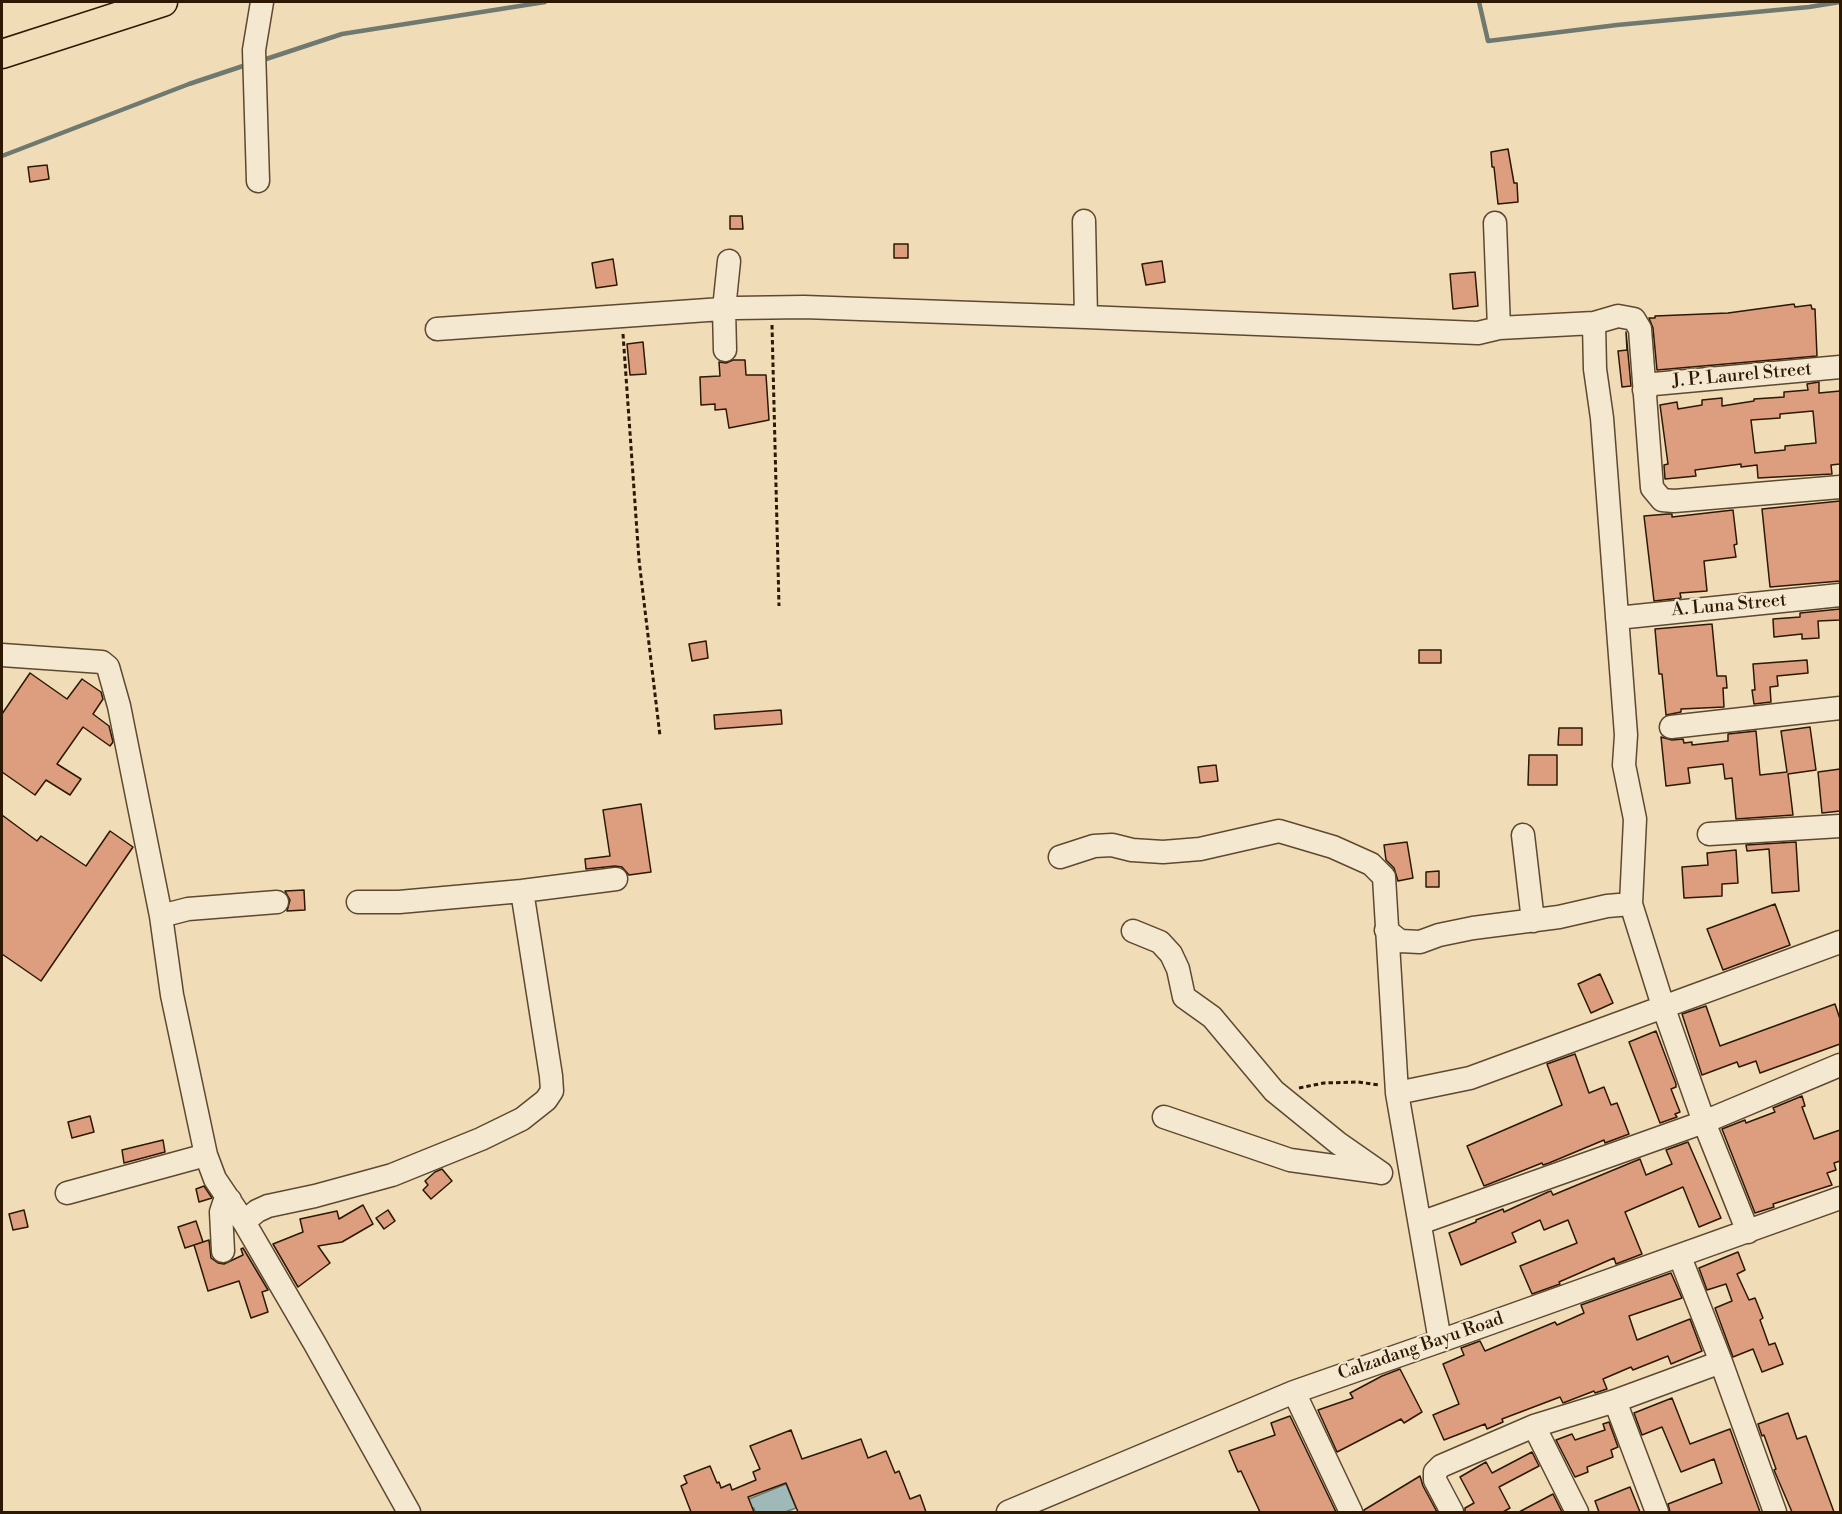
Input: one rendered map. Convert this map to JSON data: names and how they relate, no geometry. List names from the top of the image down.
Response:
{
  "streets": {
    "street": ["J. P. Laurel Street", "A. Luna Street", "Calzadang Bayu Road"]
  }
}
